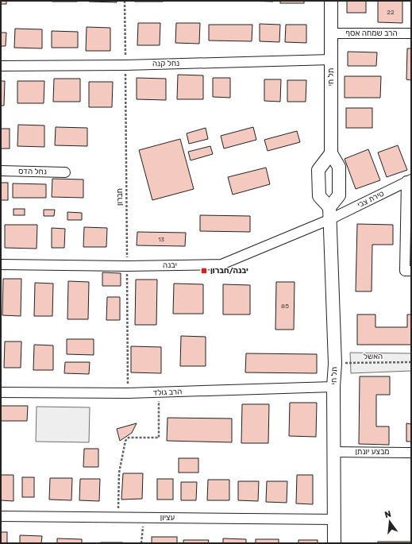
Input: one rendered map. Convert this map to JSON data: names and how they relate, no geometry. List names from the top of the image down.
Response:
{
  "streets": {
    "street": [
      "הרב שמחה אסף",
      "נחל קנה",
      "תל חי",
      "נחל הדס",
      "טירת צבי",
      "יבנה",
      "הרב גולד",
      "מבצע יונתן",
      "עציון"
    ],
    "path": ["חברון", "האשל"]
  },
  "crossings": [
    ["הרב שמחה אסף", "תל חי"],
    ["נחל קנה", "תל חי"],
    ["נחל קנה", "חברון"],
    ["תל חי", "טירת צבי"],
    ["תל חי", "יבנה"],
    ["תל חי", "האשל"],
    ["תל חי", "הרב גולד"],
    ["תל חי", "מבצע יונתן"],
    ["תל חי", "עציון"],
    ["חברון", "יבנה"],
    ["חברון", "הרב גולד"],
    ["טירת צבי", "יבנה"]
  ],
  "places": {
    "transit": ["יבנה/חברון"]
  },
  "house_numbers": ["22", "13", "85"],
  "north": "top"
}
